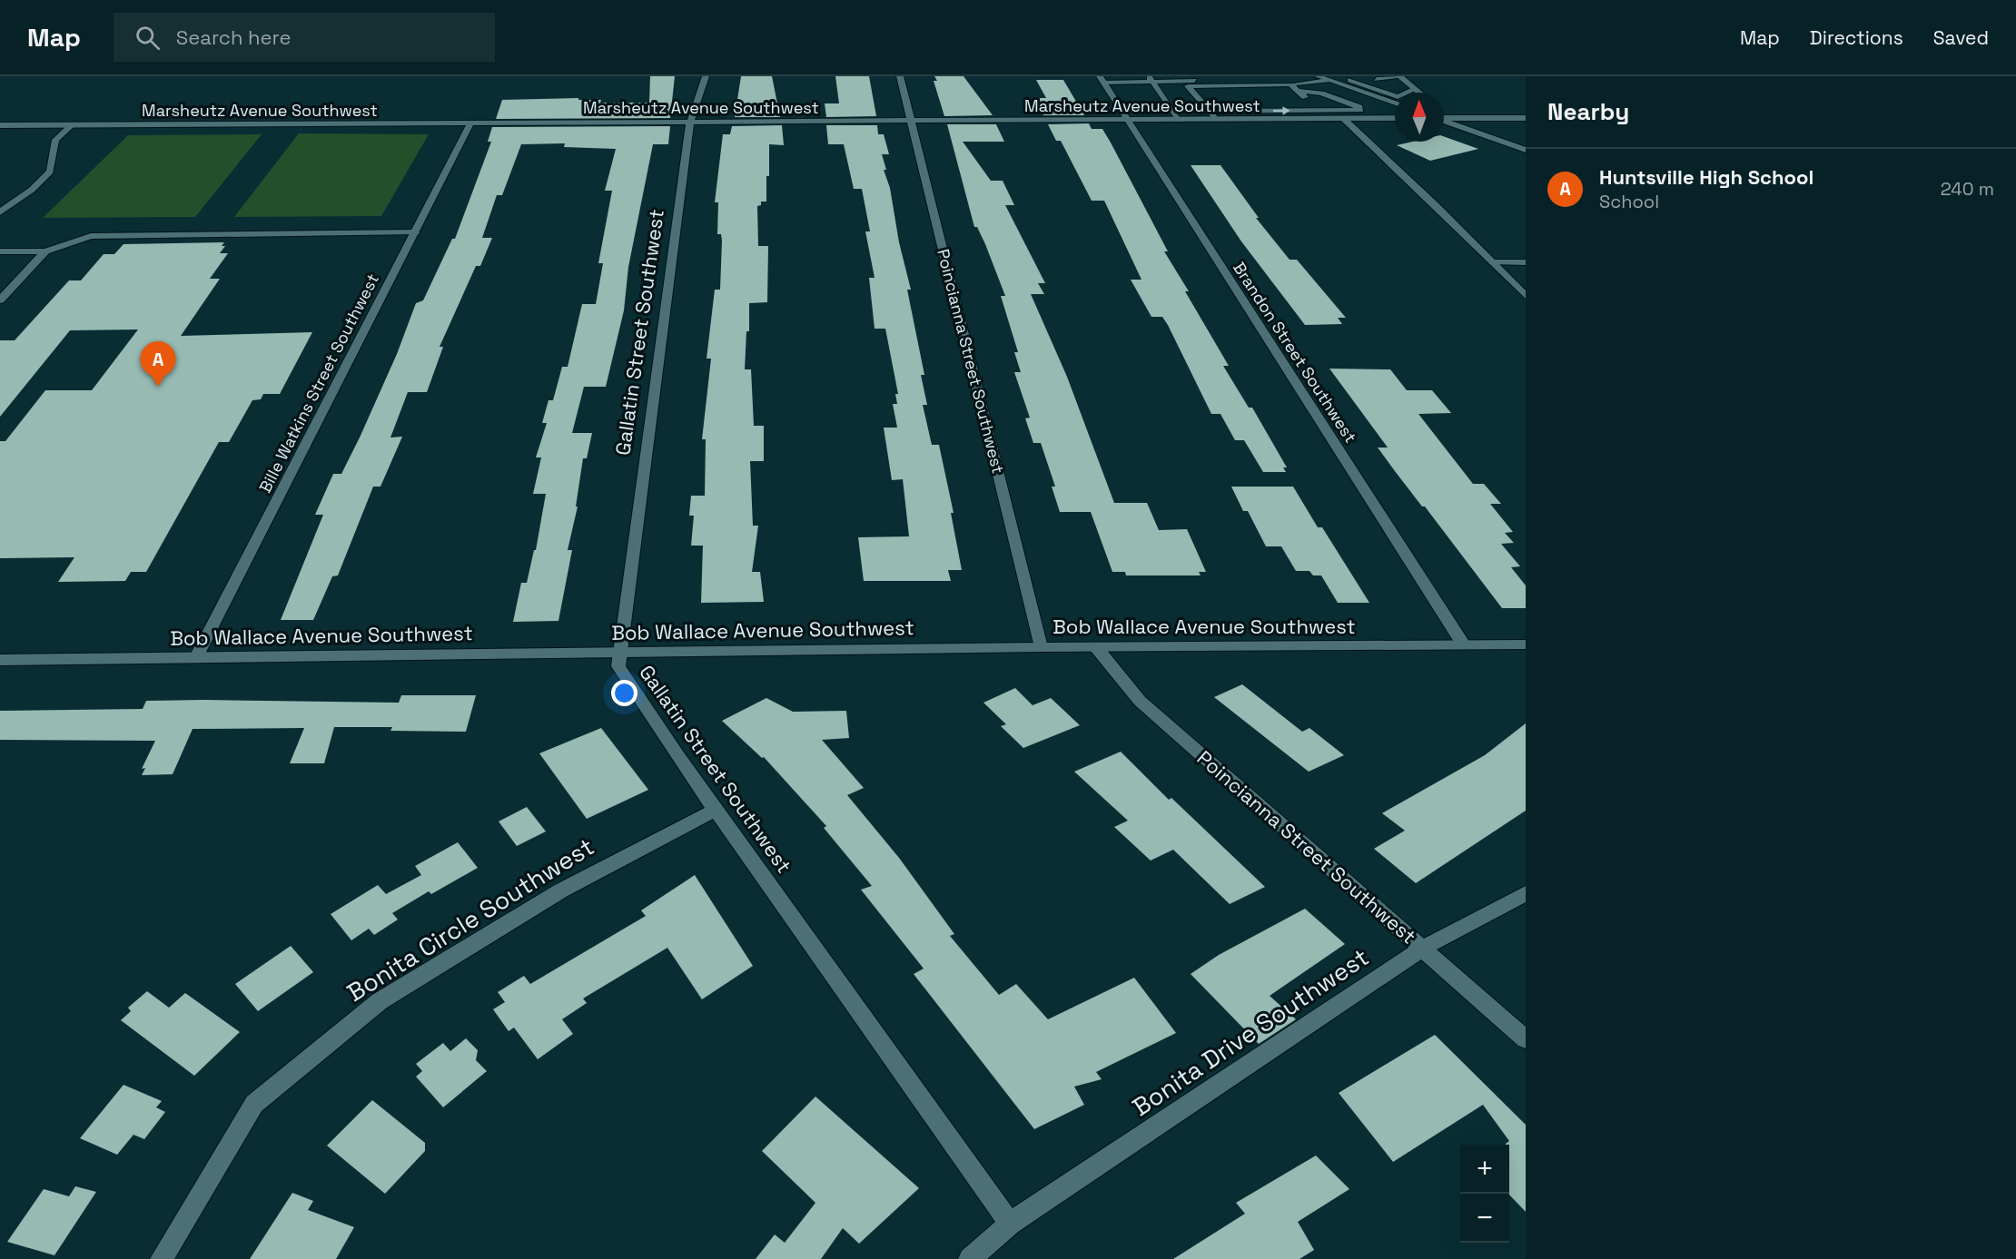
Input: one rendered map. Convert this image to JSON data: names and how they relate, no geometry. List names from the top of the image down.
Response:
{
  "streets": {
    "street": [
      "Marsheutz Avenue Southwest",
      "Gallatin Street Southwest",
      "Brandon Street Southwest",
      "Poincianna Street Southwest",
      "Bille Watkins Street Southwest",
      "Bob Wallace Avenue Southwest",
      "Bonita Circle Southwest",
      "Bonita Drive Southwest"
    ]
  },
  "crossings": [
    ["Marsheutz Avenue Southwest", "Gallatin Street Southwest"],
    ["Marsheutz Avenue Southwest", "Brandon Street Southwest"],
    ["Marsheutz Avenue Southwest", "Poincianna Street Southwest"],
    ["Marsheutz Avenue Southwest", "Bille Watkins Street Southwest"],
    ["Gallatin Street Southwest", "Bob Wallace Avenue Southwest"],
    ["Gallatin Street Southwest", "Bonita Circle Southwest"],
    ["Gallatin Street Southwest", "Bonita Drive Southwest"],
    ["Brandon Street Southwest", "Bob Wallace Avenue Southwest"],
    ["Poincianna Street Southwest", "Bob Wallace Avenue Southwest"],
    ["Poincianna Street Southwest", "Bonita Drive Southwest"],
    ["Bille Watkins Street Southwest", "Bob Wallace Avenue Southwest"]
  ],
  "north": "top",
  "page": {
    "header": "Map",
    "search": "Search here",
    "nav": ["Map", "Directions", "Saved"],
    "heading": "Nearby",
    "list": [
      {
        "mark": "A",
        "name": "Huntsville High School",
        "note": "School",
        "value": "240 m"
      }
    ],
    "pins": "A",
    "map_buttons": ["+", "−"]
  }
}
